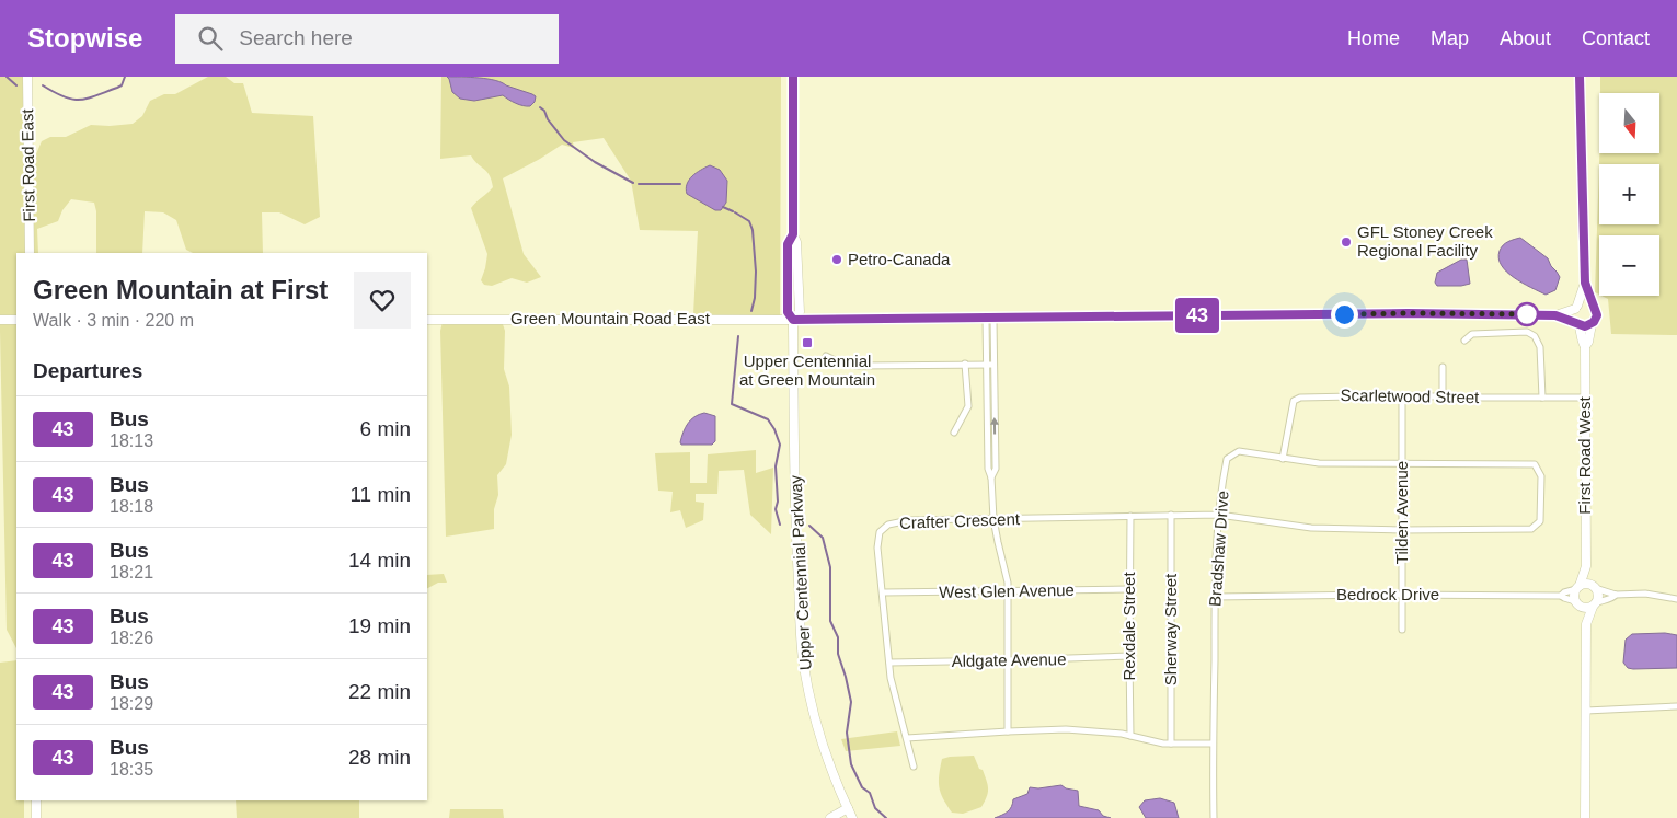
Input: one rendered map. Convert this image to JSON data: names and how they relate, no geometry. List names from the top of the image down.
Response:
{
  "streets": {
    "street": [
      "First Road East",
      "Green Mountain Road East",
      "Scarletwood Street",
      "First Road West",
      "Tilden Avenue",
      "Crafter Crescent",
      "Bradshaw Drive",
      "Upper Centennial Parkway",
      "West Glen Avenue",
      "Bedrock Drive",
      "Rexdale Street",
      "Sherway Street",
      "Aldgate Avenue"
    ]
  },
  "crossings": [
    ["Green Mountain Road East", "Upper Centennial Parkway"],
    ["Scarletwood Street", "First Road West"],
    ["Scarletwood Street", "Tilden Avenue"],
    ["Scarletwood Street", "Bradshaw Drive"],
    ["First Road West", "Bedrock Drive"],
    ["Tilden Avenue", "Crafter Crescent"],
    ["Tilden Avenue", "Bradshaw Drive"],
    ["Tilden Avenue", "Bedrock Drive"],
    ["Crafter Crescent", "Bradshaw Drive"],
    ["Crafter Crescent", "West Glen Avenue"],
    ["Crafter Crescent", "Rexdale Street"],
    ["Crafter Crescent", "Sherway Street"],
    ["Crafter Crescent", "Aldgate Avenue"],
    ["Bradshaw Drive", "Bedrock Drive"],
    ["West Glen Avenue", "Rexdale Street"],
    ["Rexdale Street", "Aldgate Avenue"]
  ],
  "places": {
    "other": ["GFL Stoney Creek Regional Facility", "Petro-Canada"],
    "transit": ["Upper Centennial at Green Mountain"]
  },
  "lines": ["bus line 43"],
  "north": "bottom",
  "page": {
    "header": "Stopwise",
    "search": "Search here",
    "nav": [
      "Home",
      "Map",
      "About",
      "Contact"
    ],
    "on_map": "43",
    "map_buttons": ["+", "−"],
    "heading": [
      ["Green Mountain at First", "Walk · 3 min · 220 m"],
      "Departures"
    ],
    "list": [
      {
        "mark": "43",
        "name": "Bus",
        "note": "18:13",
        "value": "6 min"
      },
      {
        "mark": "43",
        "name": "Bus",
        "note": "18:18",
        "value": "11 min"
      },
      {
        "mark": "43",
        "name": "Bus",
        "note": "18:21",
        "value": "14 min"
      },
      {
        "mark": "43",
        "name": "Bus",
        "note": "18:26",
        "value": "19 min"
      },
      {
        "mark": "43",
        "name": "Bus",
        "note": "18:29",
        "value": "22 min"
      },
      {
        "mark": "43",
        "name": "Bus",
        "note": "18:35",
        "value": "28 min"
      }
    ]
  }
}
